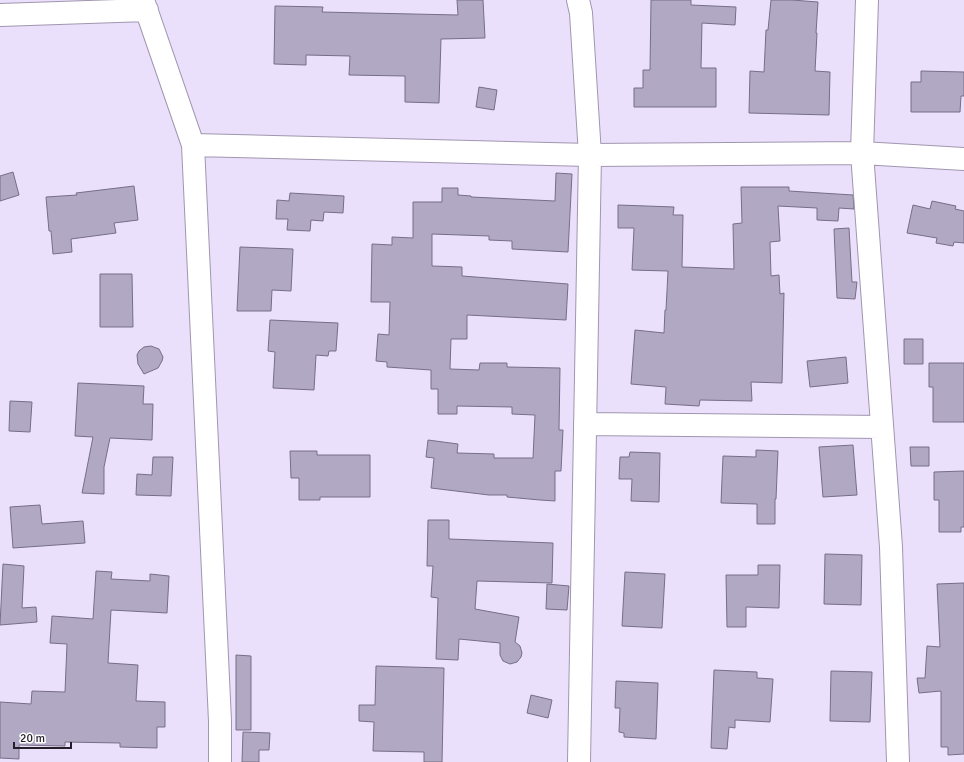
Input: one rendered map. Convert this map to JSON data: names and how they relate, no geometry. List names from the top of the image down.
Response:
{
  "scale_bar": "20 m"
}
